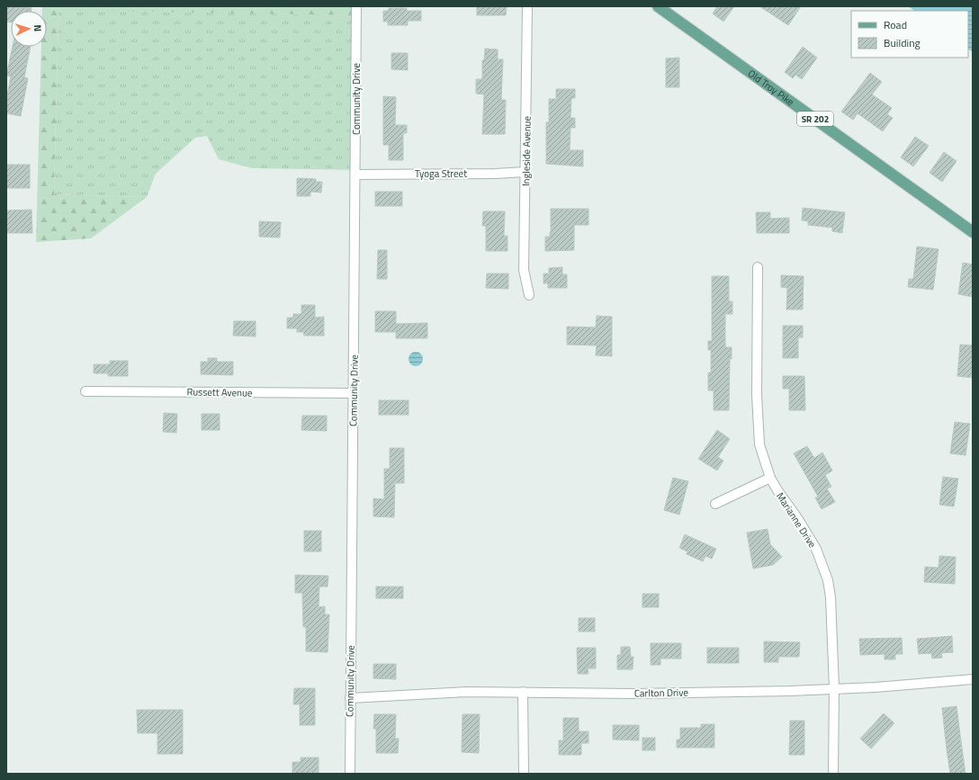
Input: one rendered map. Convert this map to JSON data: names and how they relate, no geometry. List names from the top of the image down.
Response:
{
  "streets": {
    "main road": ["Old Troy Pike", "SR 202"],
    "street": [
      "Community Drive",
      "Ingleside Avenue",
      "Tyoga Street",
      "Russett Avenue",
      "Marianne Drive",
      "Carlton Drive"
    ]
  },
  "crossings": [
    ["Community Drive", "Tyoga Street"],
    ["Community Drive", "Russett Avenue"],
    ["Community Drive", "Carlton Drive"],
    ["Ingleside Avenue", "Tyoga Street"],
    ["Marianne Drive", "Carlton Drive"]
  ],
  "legend": ["Road", "Building"],
  "north": "right"
}
